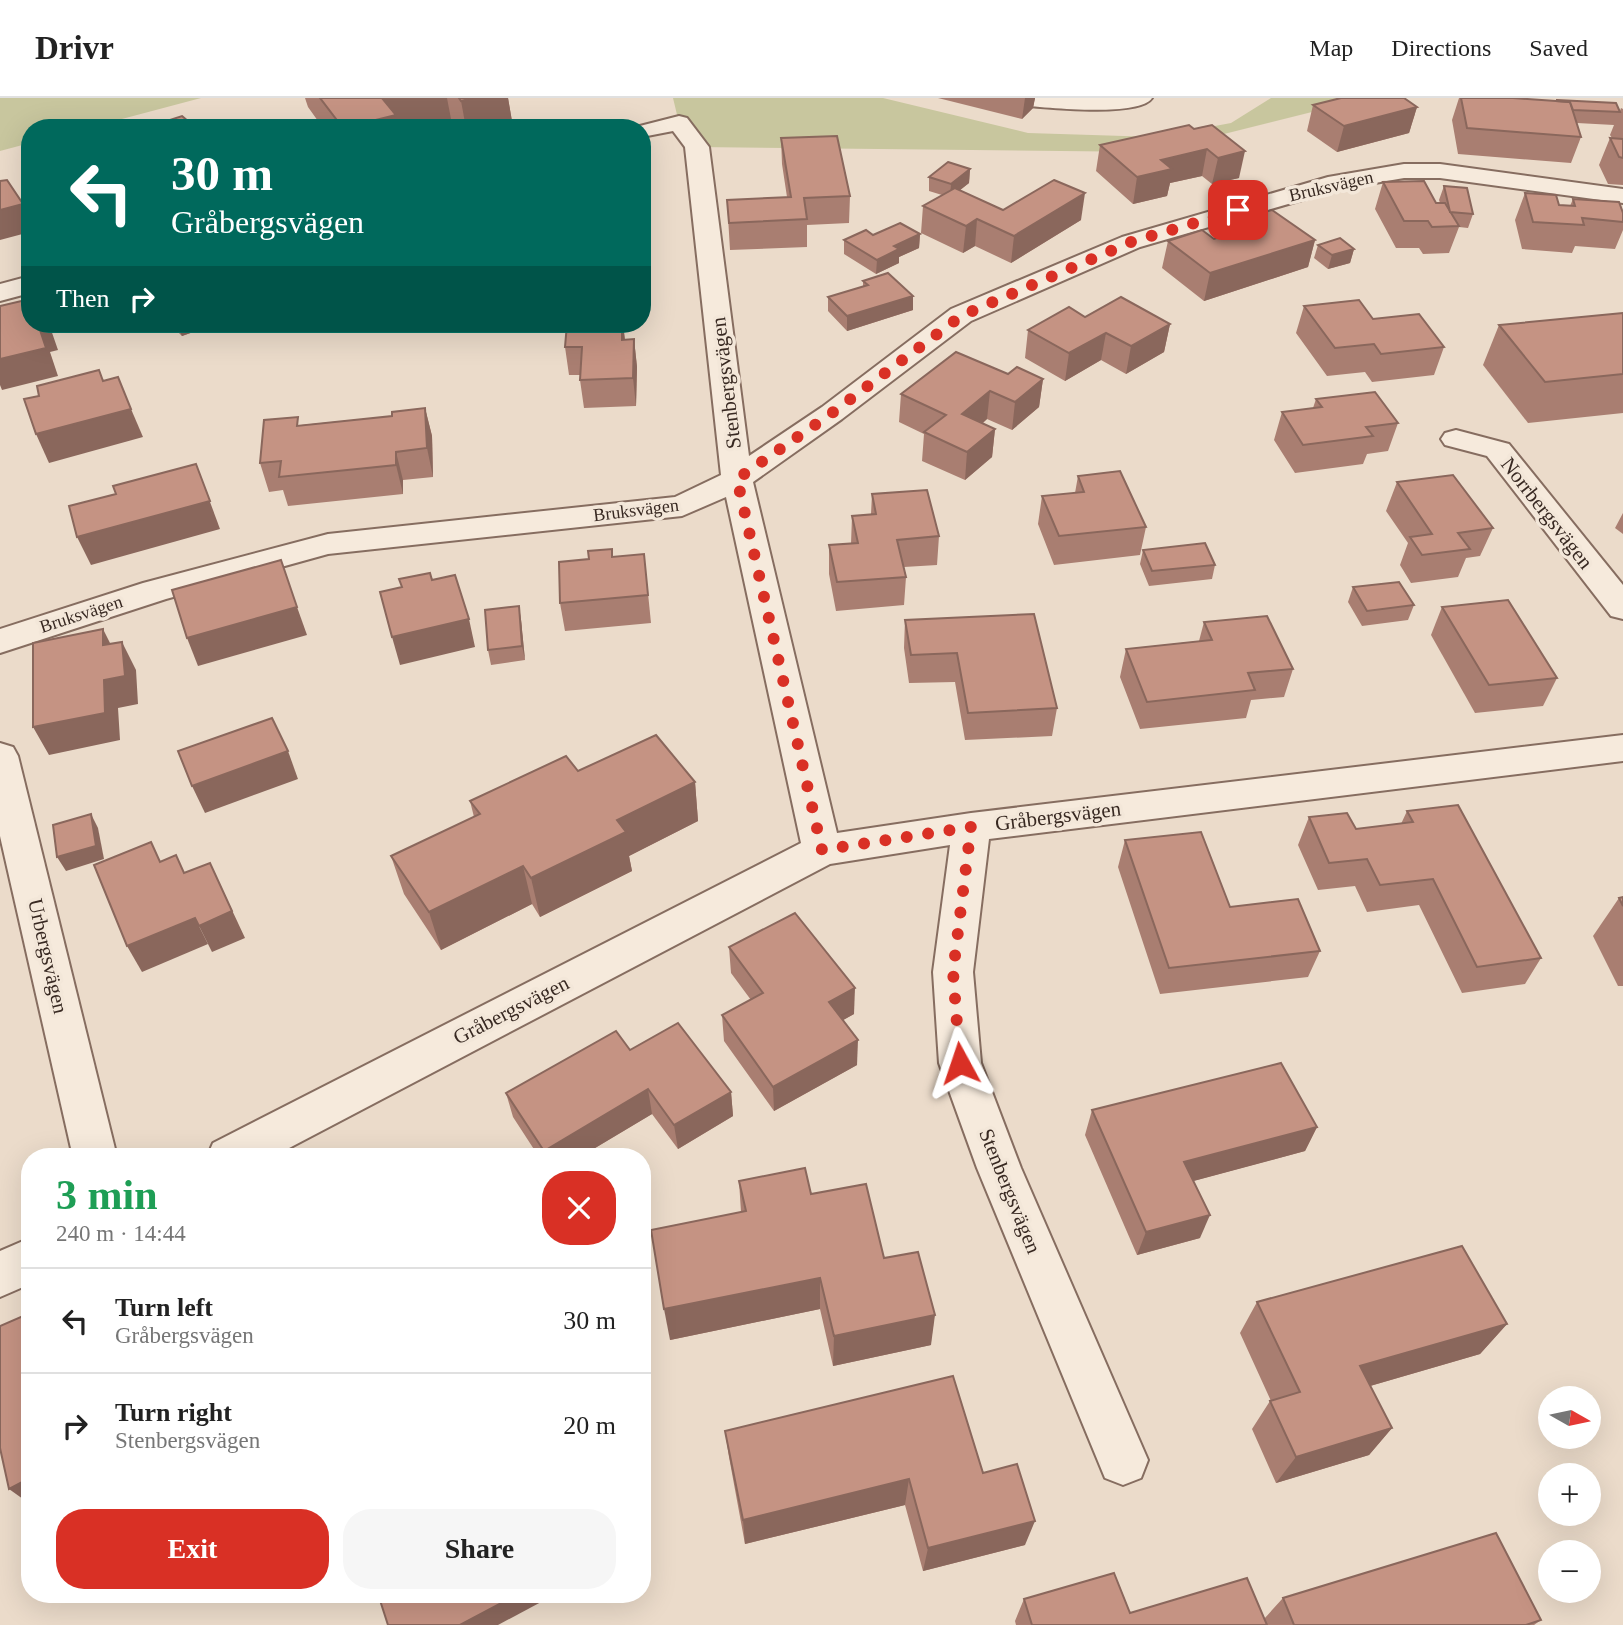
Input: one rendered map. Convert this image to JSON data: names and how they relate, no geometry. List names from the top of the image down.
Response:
{
  "streets": {
    "street": [
      "Bruksvägen",
      "Stenbergsvägen",
      "Norrbergsvägen",
      "Gråbergsvägen",
      "Urbergsvägen"
    ]
  },
  "crossings": [
    ["Bruksvägen", "Stenbergsvägen"],
    ["Stenbergsvägen", "Gråbergsvägen"]
  ],
  "north": "right",
  "page": {
    "header": "Drivr",
    "nav": ["Map", "Directions", "Saved"],
    "turn": ["30 m", "Gråbergsvägen"],
    "then": "Then",
    "heading": ["3 min", "240 m · 14:44"],
    "list": [
      {
        "name": "Turn left",
        "note": "Gråbergsvägen",
        "value": "30 m"
      },
      {
        "name": "Turn right",
        "note": "Stenbergsvägen",
        "value": "20 m"
      }
    ],
    "map_buttons": ["+", "−"],
    "buttons": ["Exit", "Share"]
  }
}
